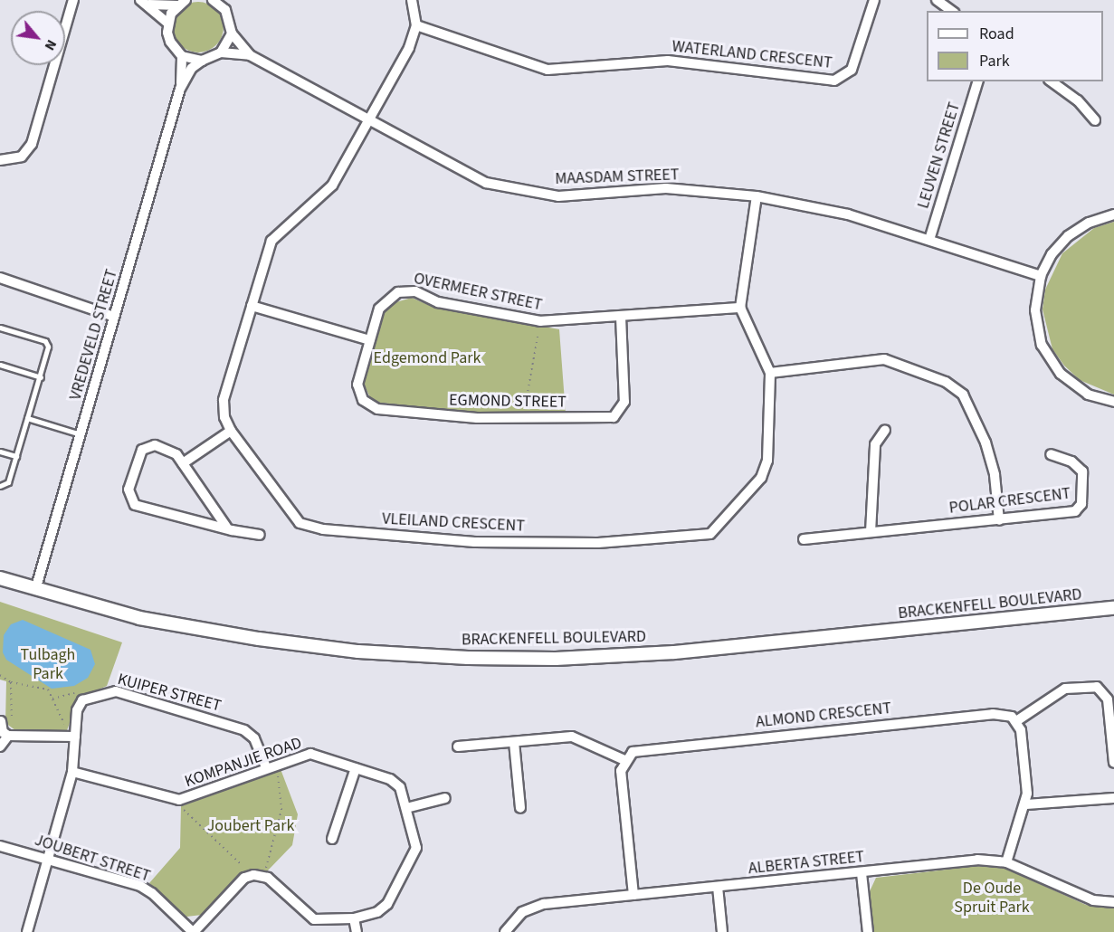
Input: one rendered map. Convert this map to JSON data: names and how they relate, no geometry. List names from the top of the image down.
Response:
{
  "streets": {
    "street": [
      "WATERLAND CRESCENT",
      "LEUVEN STREET",
      "MAASDAM STREET",
      "OVERMEER STREET",
      "VREDEVELD STREET",
      "EGMOND STREET",
      "POLAR CRESCENT",
      "VLEILAND CRESCENT",
      "BRACKENFELL BOULEVARD",
      "KUIPER STREET",
      "ALMOND CRESCENT",
      "KOMPANJIE ROAD",
      "JOUBERT STREET",
      "ALBERTA STREET"
    ]
  },
  "crossings": [
    ["WATERLAND CRESCENT", "VLEILAND CRESCENT"],
    ["LEUVEN STREET", "MAASDAM STREET"],
    ["MAASDAM STREET", "VLEILAND CRESCENT"],
    ["OVERMEER STREET", "EGMOND STREET"],
    ["OVERMEER STREET", "VLEILAND CRESCENT"],
    ["VREDEVELD STREET", "BRACKENFELL BOULEVARD"],
    ["KUIPER STREET", "KOMPANJIE ROAD"]
  ],
  "parks": [
    "Edgemond Park",
    "Tulbagh Park",
    "Joubert Park",
    "De Oude Spruit Park"
  ],
  "legend": ["Road", "Park"],
  "north": "bottom right"
}
